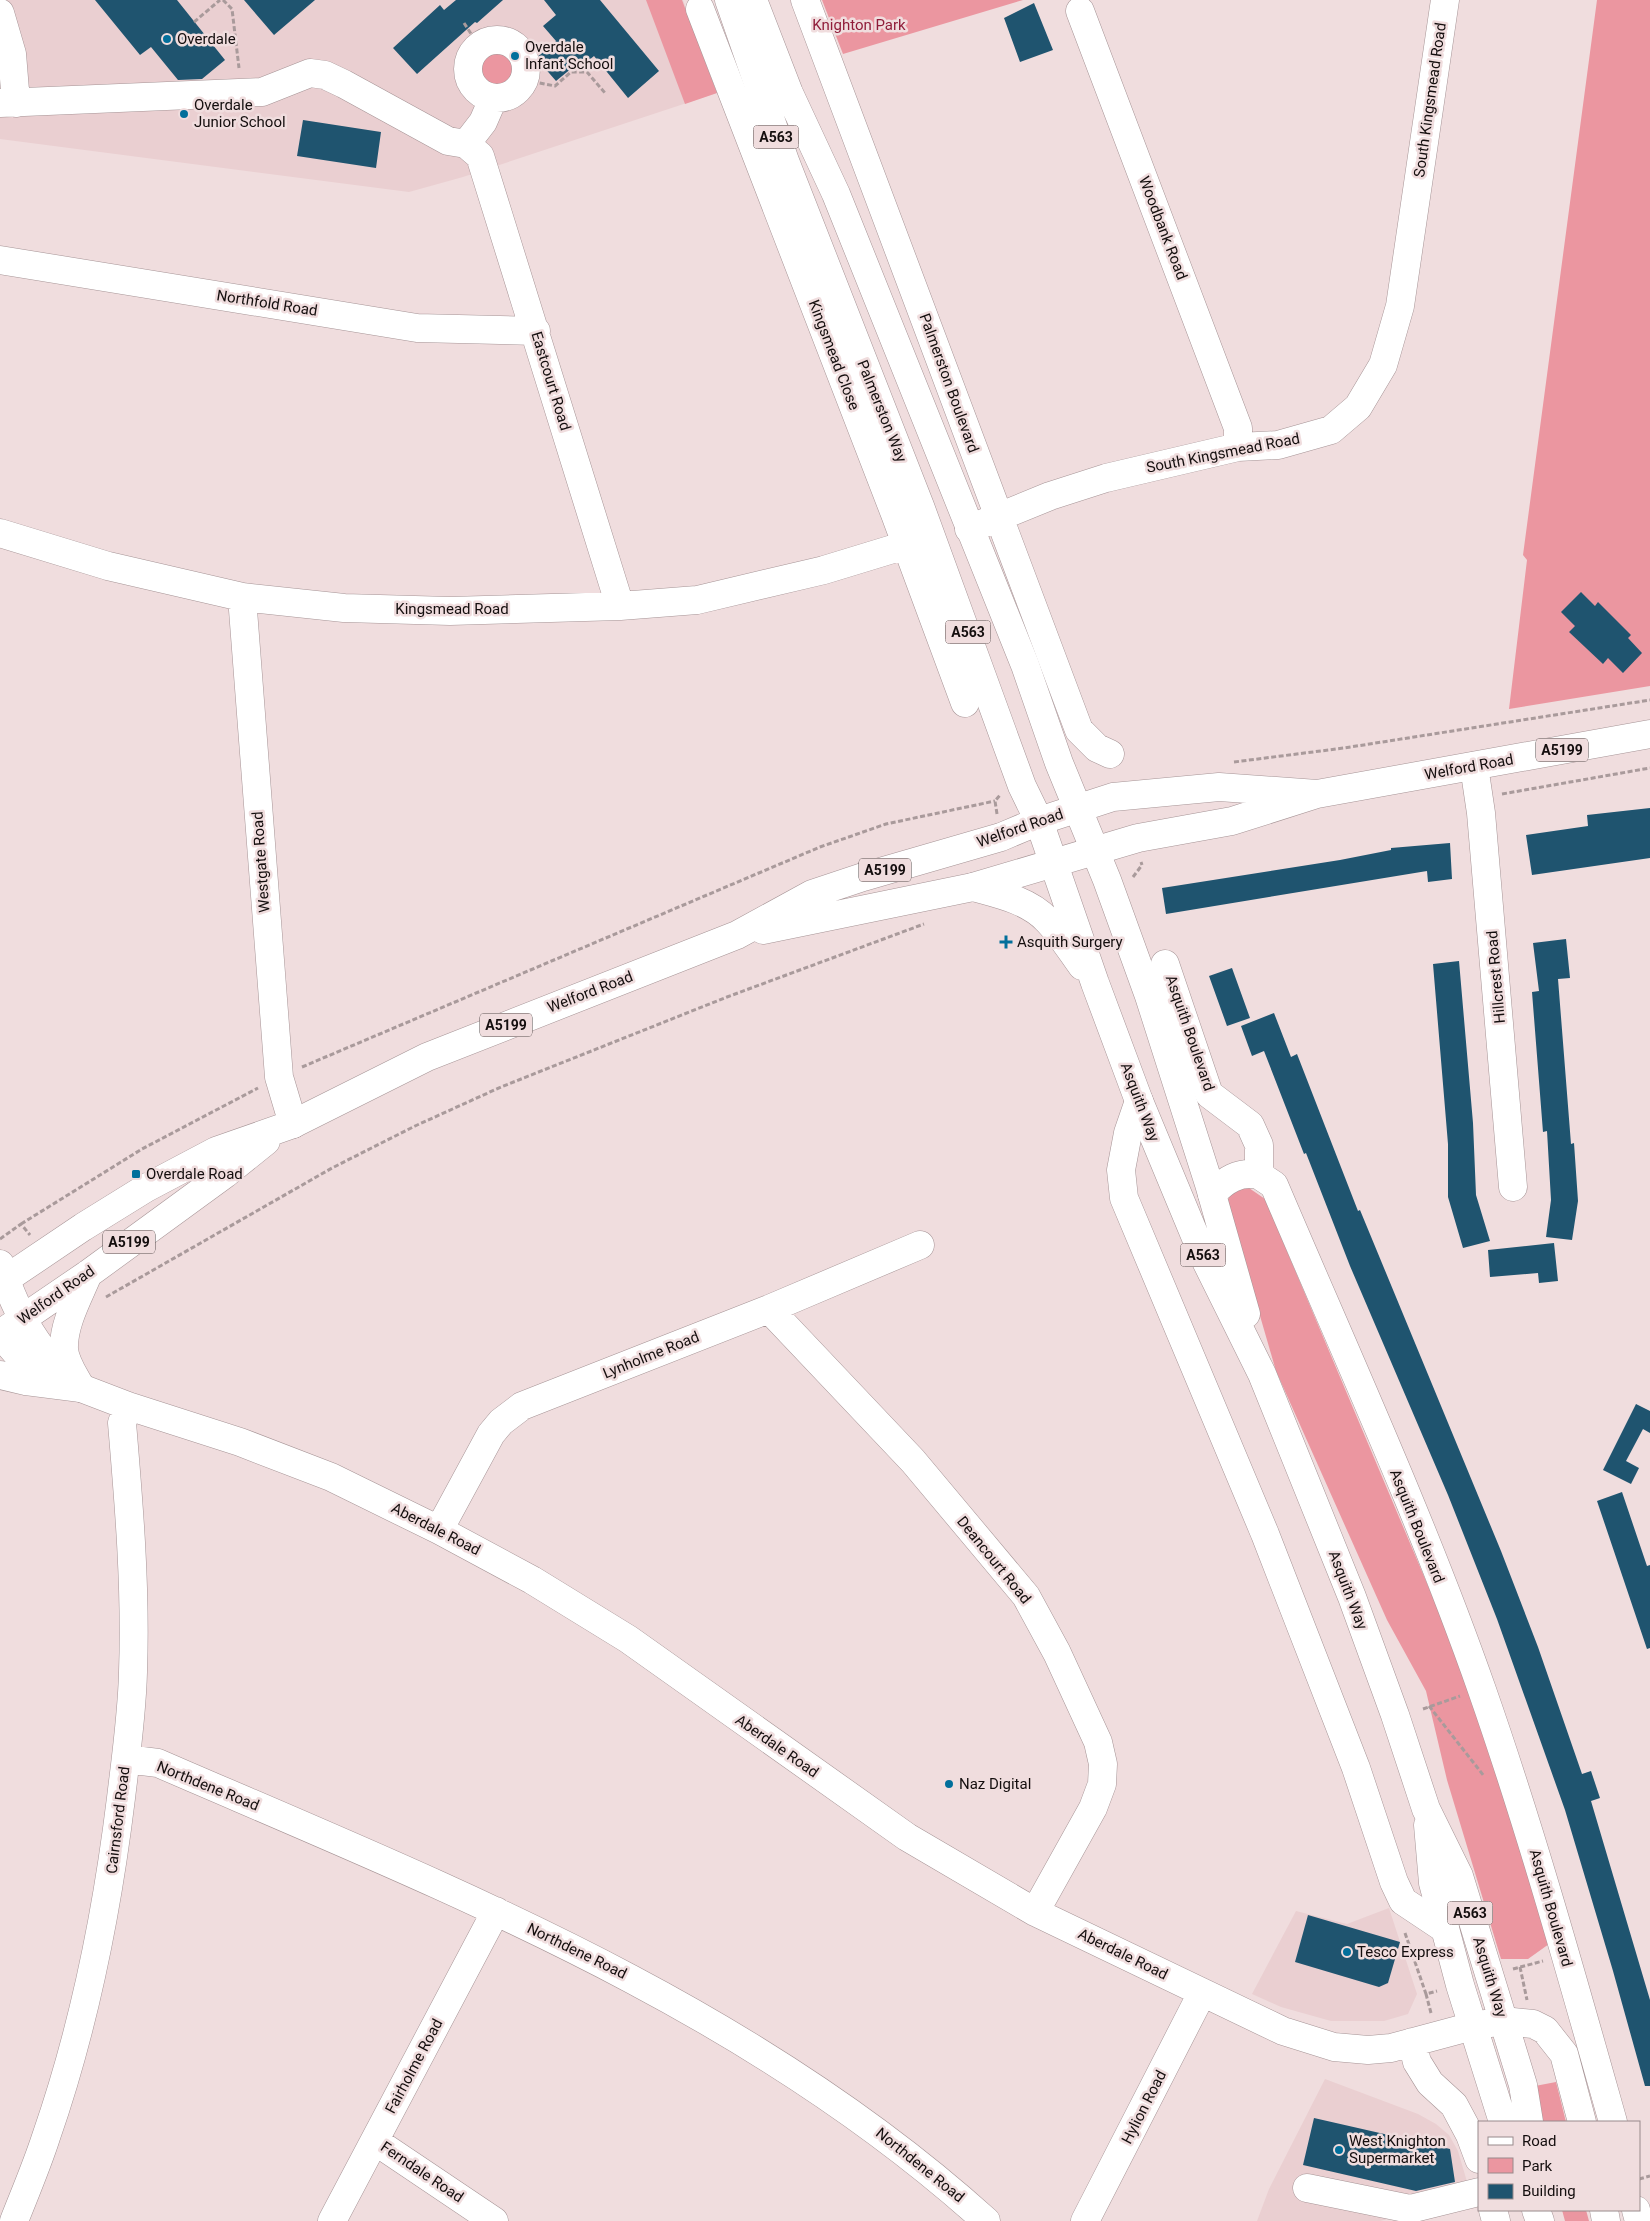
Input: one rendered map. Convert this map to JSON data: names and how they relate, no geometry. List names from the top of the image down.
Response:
{
  "streets": {
    "main road": [
      "South Kingsmead Road",
      "A563",
      "Woodbank Road",
      "Northfold Road",
      "Kingsmead Close",
      "Eastcourt Road",
      "Palmerston Boulevard",
      "Palmerston Way",
      "Kingsmead Road",
      "A5199",
      "Welford Road",
      "Westgate Road",
      "Hillcrest Road",
      "Asquith Boulevard",
      "Asquith Way",
      "Lynholme Road",
      "Aberdale Road",
      "Deancourt Road",
      "Northdene Road",
      "Cairnsford Road",
      "Fairholme Road",
      "Hylion Road",
      "Ferndale Road"
    ]
  },
  "crossings": [
    ["South Kingsmead Road", "A563"],
    ["South Kingsmead Road", "Woodbank Road"],
    ["South Kingsmead Road", "Palmerston Boulevard"],
    ["A563", "Welford Road"],
    ["A563", "Asquith Way"],
    ["Northfold Road", "Eastcourt Road"],
    ["Kingsmead Close", "Kingsmead Road"],
    ["Eastcourt Road", "Kingsmead Road"],
    ["Palmerston Way", "Welford Road"],
    ["Palmerston Way", "Asquith Way"],
    ["Kingsmead Road", "Westgate Road"],
    ["Welford Road", "Westgate Road"],
    ["Welford Road", "Hillcrest Road"],
    ["Welford Road", "Asquith Way"],
    ["Welford Road", "Aberdale Road"],
    ["Asquith Way", "Aberdale Road"],
    ["Lynholme Road", "Aberdale Road"],
    ["Lynholme Road", "Deancourt Road"],
    ["Aberdale Road", "Deancourt Road"],
    ["Aberdale Road", "Cairnsford Road"],
    ["Aberdale Road", "Hylion Road"],
    ["Northdene Road", "Cairnsford Road"],
    ["Northdene Road", "Fairholme Road"],
    ["Fairholme Road", "Ferndale Road"]
  ],
  "parks": ["Knighton Park"],
  "places": {
    "other": [
      "Overdale",
      "Overdale Infant School",
      "Overdale Junior School",
      "Naz Digital",
      "Tesco Express",
      "West Knighton Supermarket"
    ],
    "health": ["Asquith Surgery"],
    "transit": ["Overdale Road"]
  },
  "legend": ["Road", "Park", "Building"]
}
